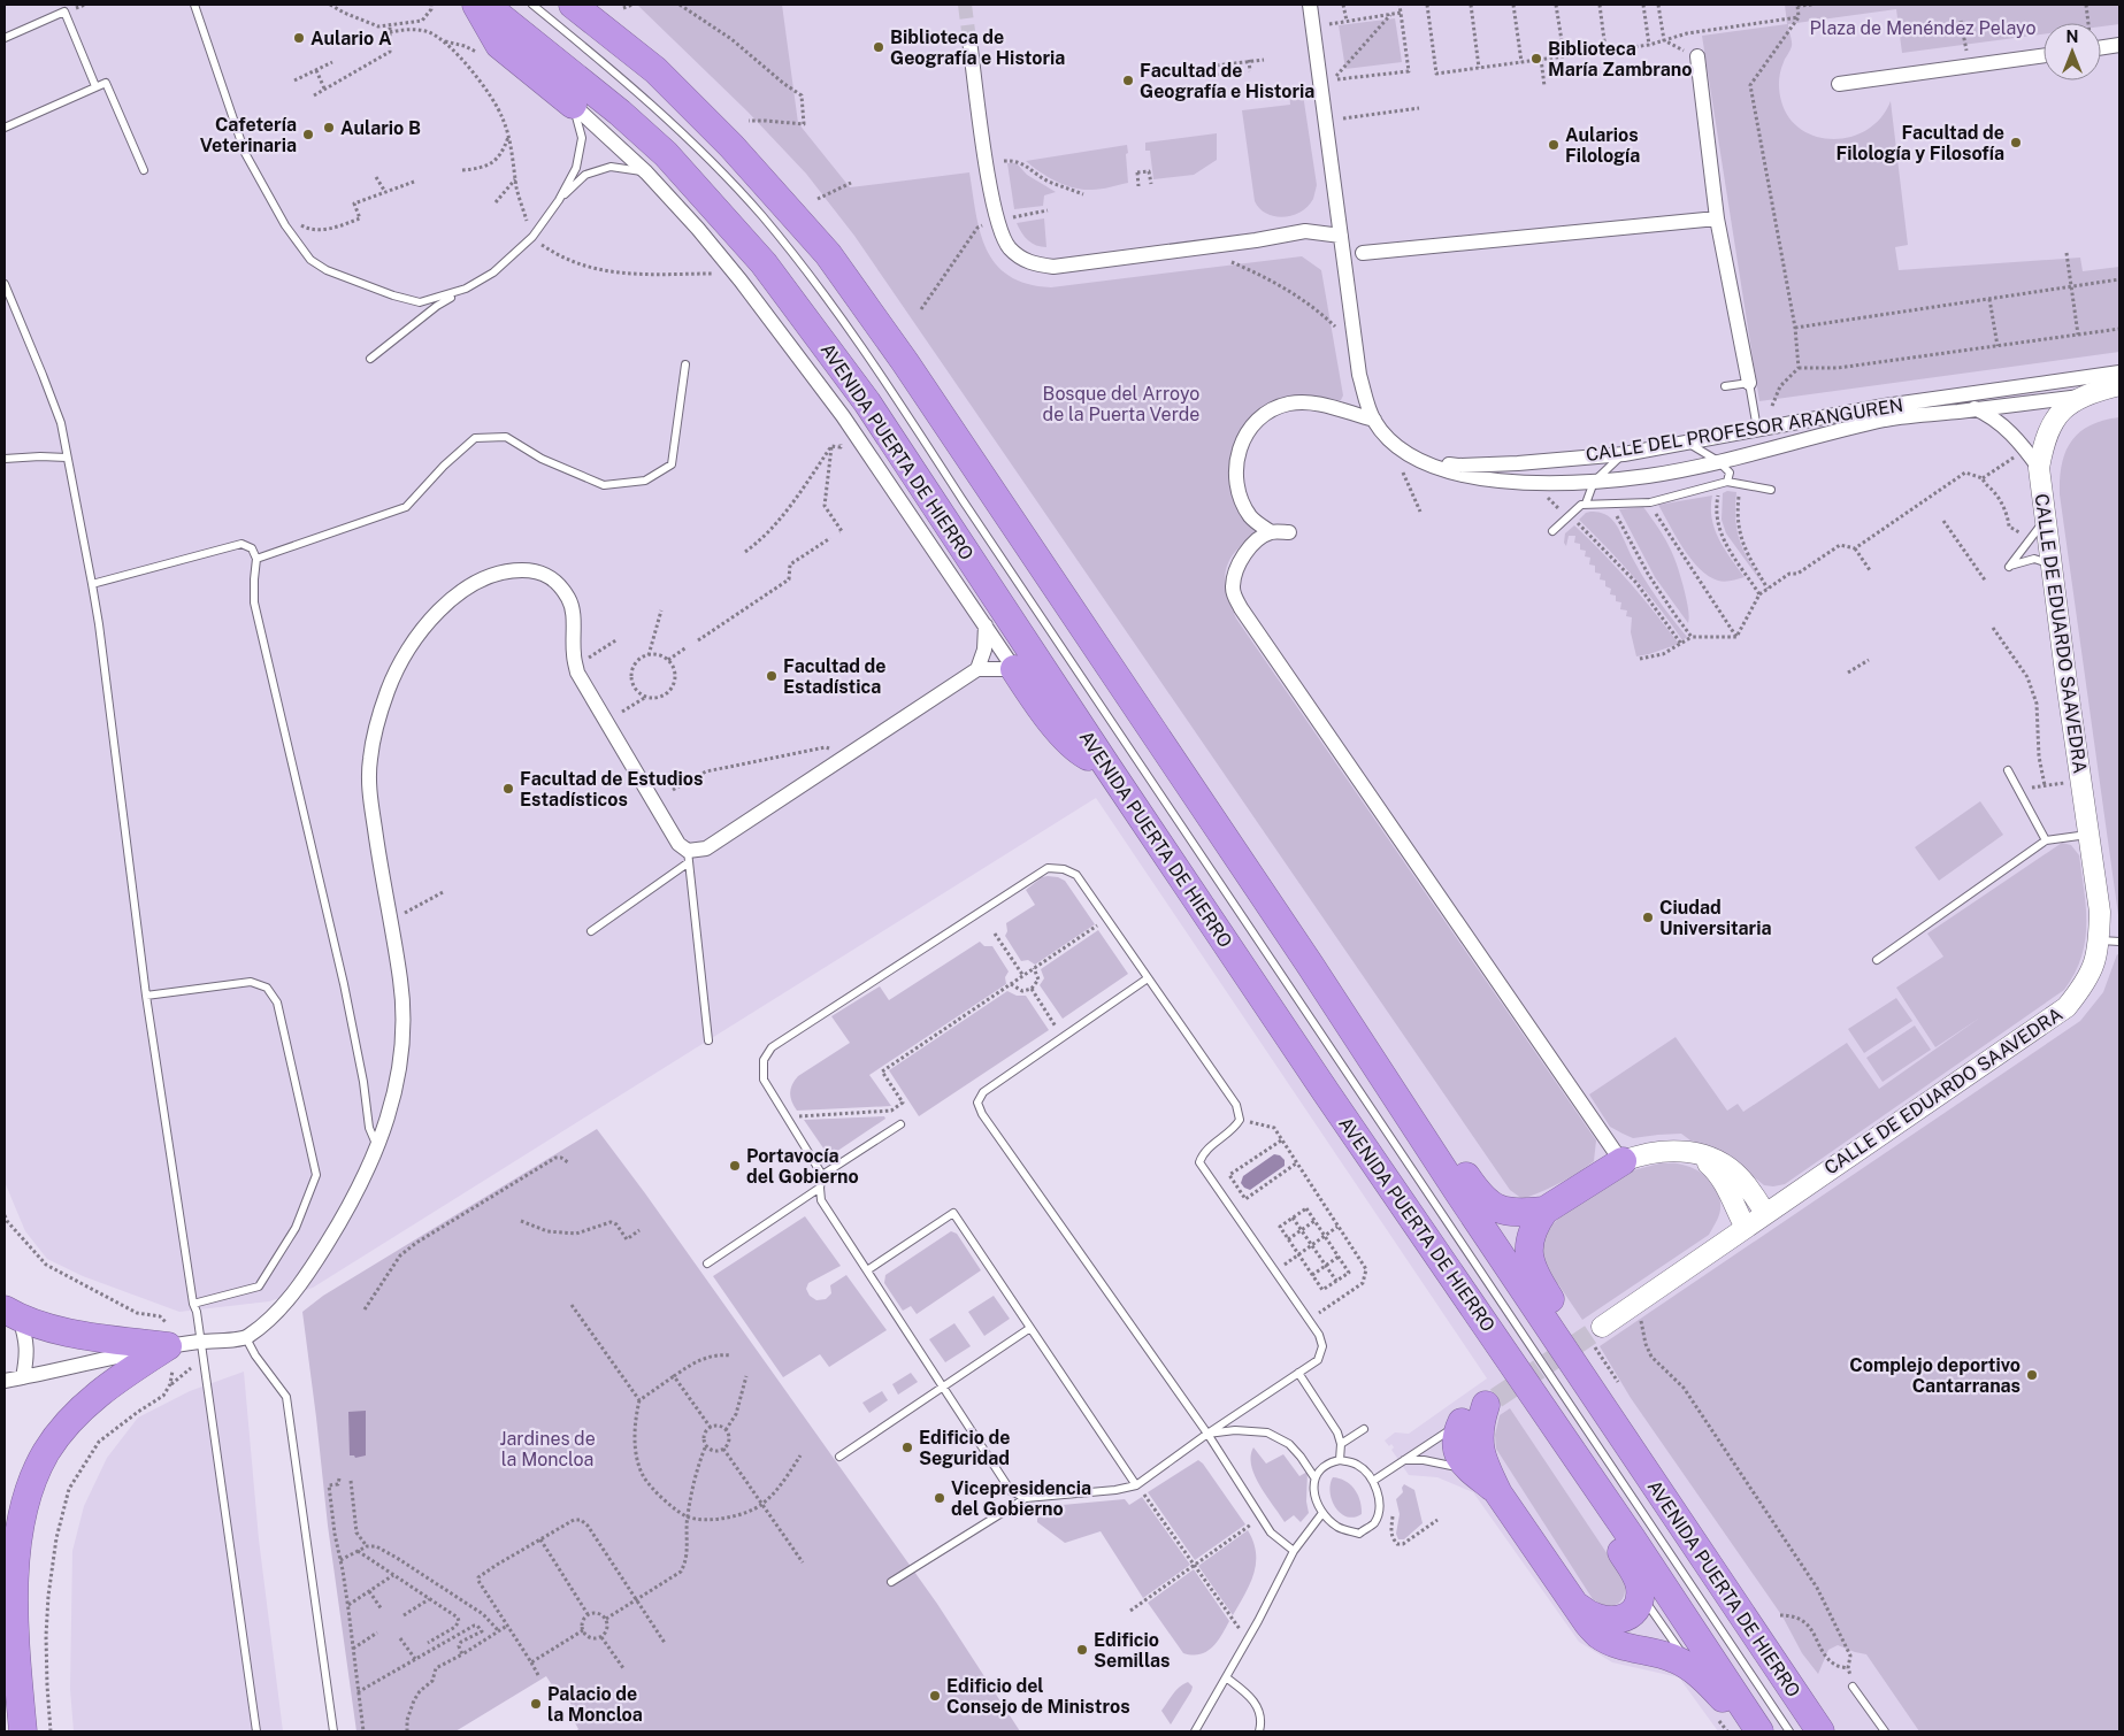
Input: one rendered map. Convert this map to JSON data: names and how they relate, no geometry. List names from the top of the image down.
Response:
{
  "streets": {
    "highway": ["AVENIDA PUERTA DE HIERRO"],
    "street": ["CALLE DEL PROFESOR ARANGUREN", "CALLE DE EDUARDO SAAVEDRA"]
  },
  "crossings": [
    ["CALLE DEL PROFESOR ARANGUREN", "CALLE DE EDUARDO SAAVEDRA"]
  ],
  "parks": ["Plaza de Menéndez Pelayo", "Bosque del Arroyo de la Puerta Verde", "Jardines de la Moncloa"],
  "places": [
    "Aulario A",
    "Biblioteca de Geografía e Historia",
    "Biblioteca María Zambrano",
    "Facultad de Geografía e Historia",
    "Aulario B",
    "Cafetería Veterinaria",
    "Facultad de Filología y Filosofía",
    "Aularios Filología",
    "Facultad de Estadística",
    "Facultad de Estudios Estadísticos",
    "Ciudad Universitaria",
    "Portavocía del Gobierno",
    "Complejo deportivo Cantarranas",
    "Edificio de Seguridad",
    "Vicepresidencia del Gobierno",
    "Edificio Semillas",
    "Edificio del Consejo de Ministros",
    "Palacio de la Moncloa"
  ],
  "north": "top"
}
